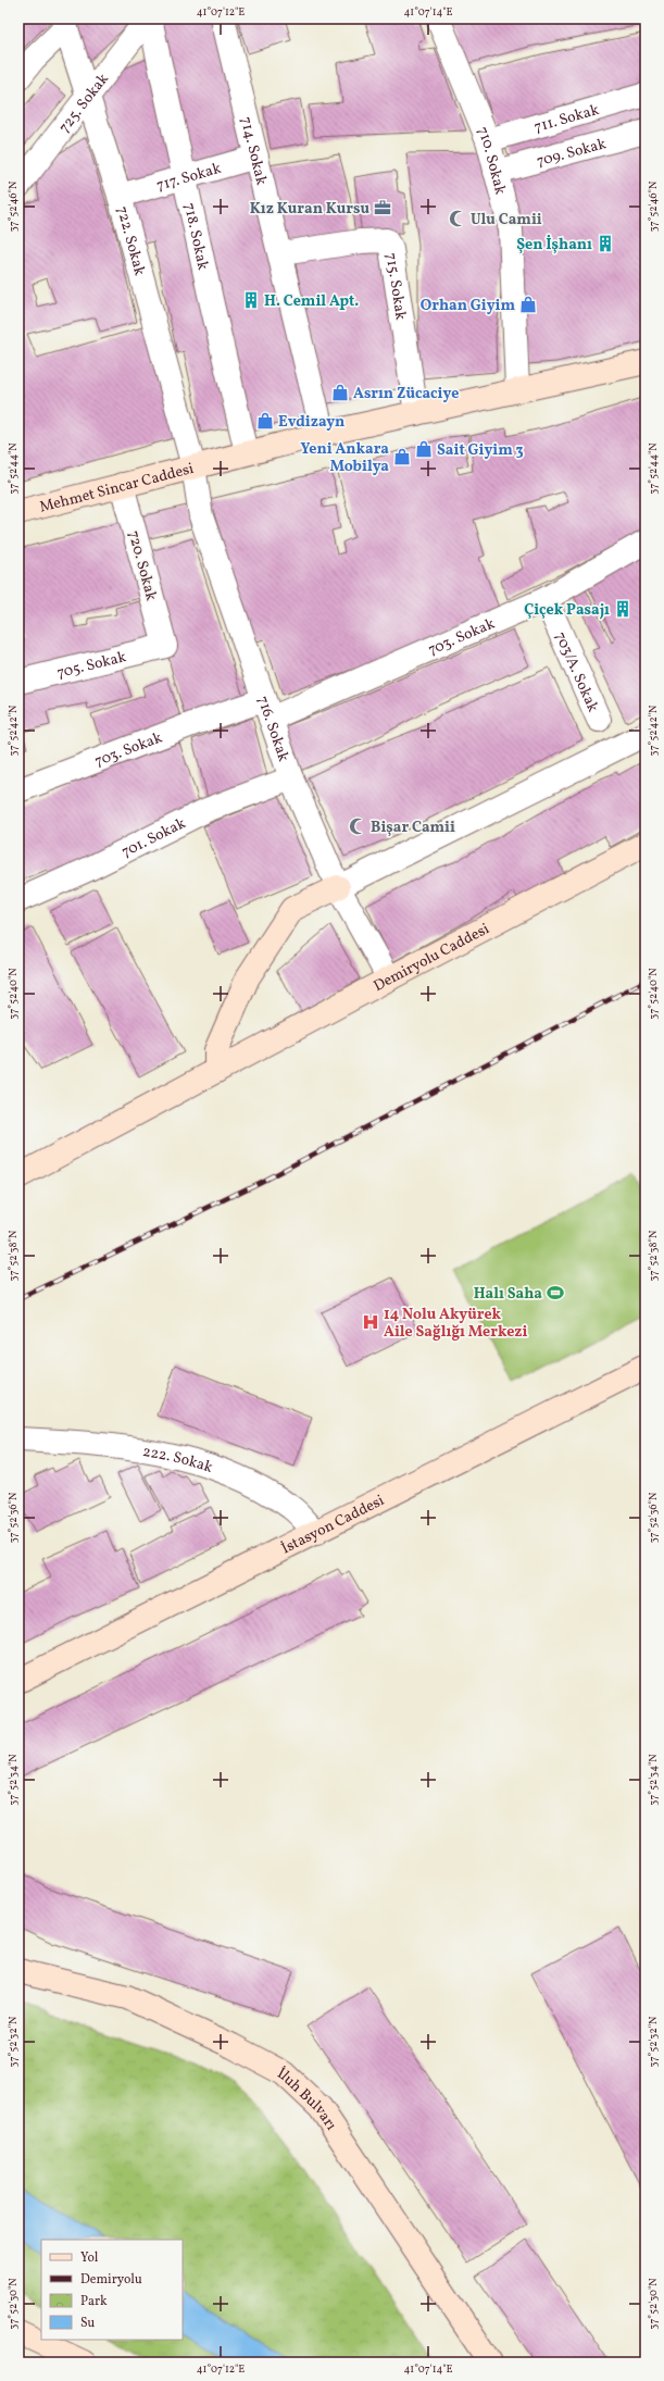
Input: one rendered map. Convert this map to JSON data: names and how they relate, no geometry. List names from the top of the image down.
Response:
{
  "streets": {
    "street": [
      "725. Sokak",
      "711. Sokak",
      "714. Sokak",
      "709. Sokak",
      "710. Sokak",
      "717. Sokak",
      "718. Sokak",
      "722. Sokak",
      "715. Sokak",
      "Mehmet Sincar Caddesi",
      "720. Sokak",
      "703. Sokak",
      "705. Sokak",
      "703/A. Sokak",
      "716. Sokak",
      "701. Sokak",
      "Demiryolu Caddesi",
      "222. Sokak",
      "İstasyon Caddesi",
      "İluh Bulvarı"
    ]
  },
  "crossings": [
    ["725. Sokak", "718. Sokak"],
    ["725. Sokak", "722. Sokak"],
    ["711. Sokak", "710. Sokak"],
    ["714. Sokak", "717. Sokak"],
    ["714. Sokak", "715. Sokak"],
    ["714. Sokak", "Mehmet Sincar Caddesi"],
    ["709. Sokak", "710. Sokak"],
    ["710. Sokak", "Mehmet Sincar Caddesi"],
    ["717. Sokak", "718. Sokak"],
    ["717. Sokak", "722. Sokak"],
    ["718. Sokak", "Mehmet Sincar Caddesi"],
    ["722. Sokak", "Mehmet Sincar Caddesi"],
    ["722. Sokak", "716. Sokak"],
    ["715. Sokak", "Mehmet Sincar Caddesi"],
    ["Mehmet Sincar Caddesi", "720. Sokak"],
    ["Mehmet Sincar Caddesi", "716. Sokak"],
    ["720. Sokak", "705. Sokak"],
    ["703. Sokak", "703/A. Sokak"],
    ["703. Sokak", "716. Sokak"],
    ["716. Sokak", "701. Sokak"],
    ["716. Sokak", "Demiryolu Caddesi"],
    ["222. Sokak", "İstasyon Caddesi"]
  ],
  "places": {
    "office": ["Kız Kuran Kursu"],
    "mosque": ["Ulu Camii", "Bişar Camii"],
    "building": ["Şen İşhanı", "H. Cemil Apt.", "Çiçek Pasajı"],
    "shop": [
      "Orhan Giyim",
      "Asrın Zücaciye",
      "Evdizayn",
      "Sait Giyim 3",
      "Yeni Ankara Mobilya"
    ],
    "sports": ["Halı Saha"],
    "hospital": ["14 Nolu Akyürek Aile Sağlığı Merkezi"]
  },
  "legend": [
    "Yol",
    "Demiryolu",
    "Park",
    "Su"
  ],
  "coordinates": [
    "41°07'12\"E",
    "41°07'14\"E",
    "37°52'46\"N",
    "37°52'44\"N",
    "37°52'42\"N",
    "37°52'40\"N",
    "37°52'38\"N",
    "37°52'36\"N",
    "37°52'34\"N",
    "37°52'32\"N",
    "37°52'30\"N"
  ]
}
